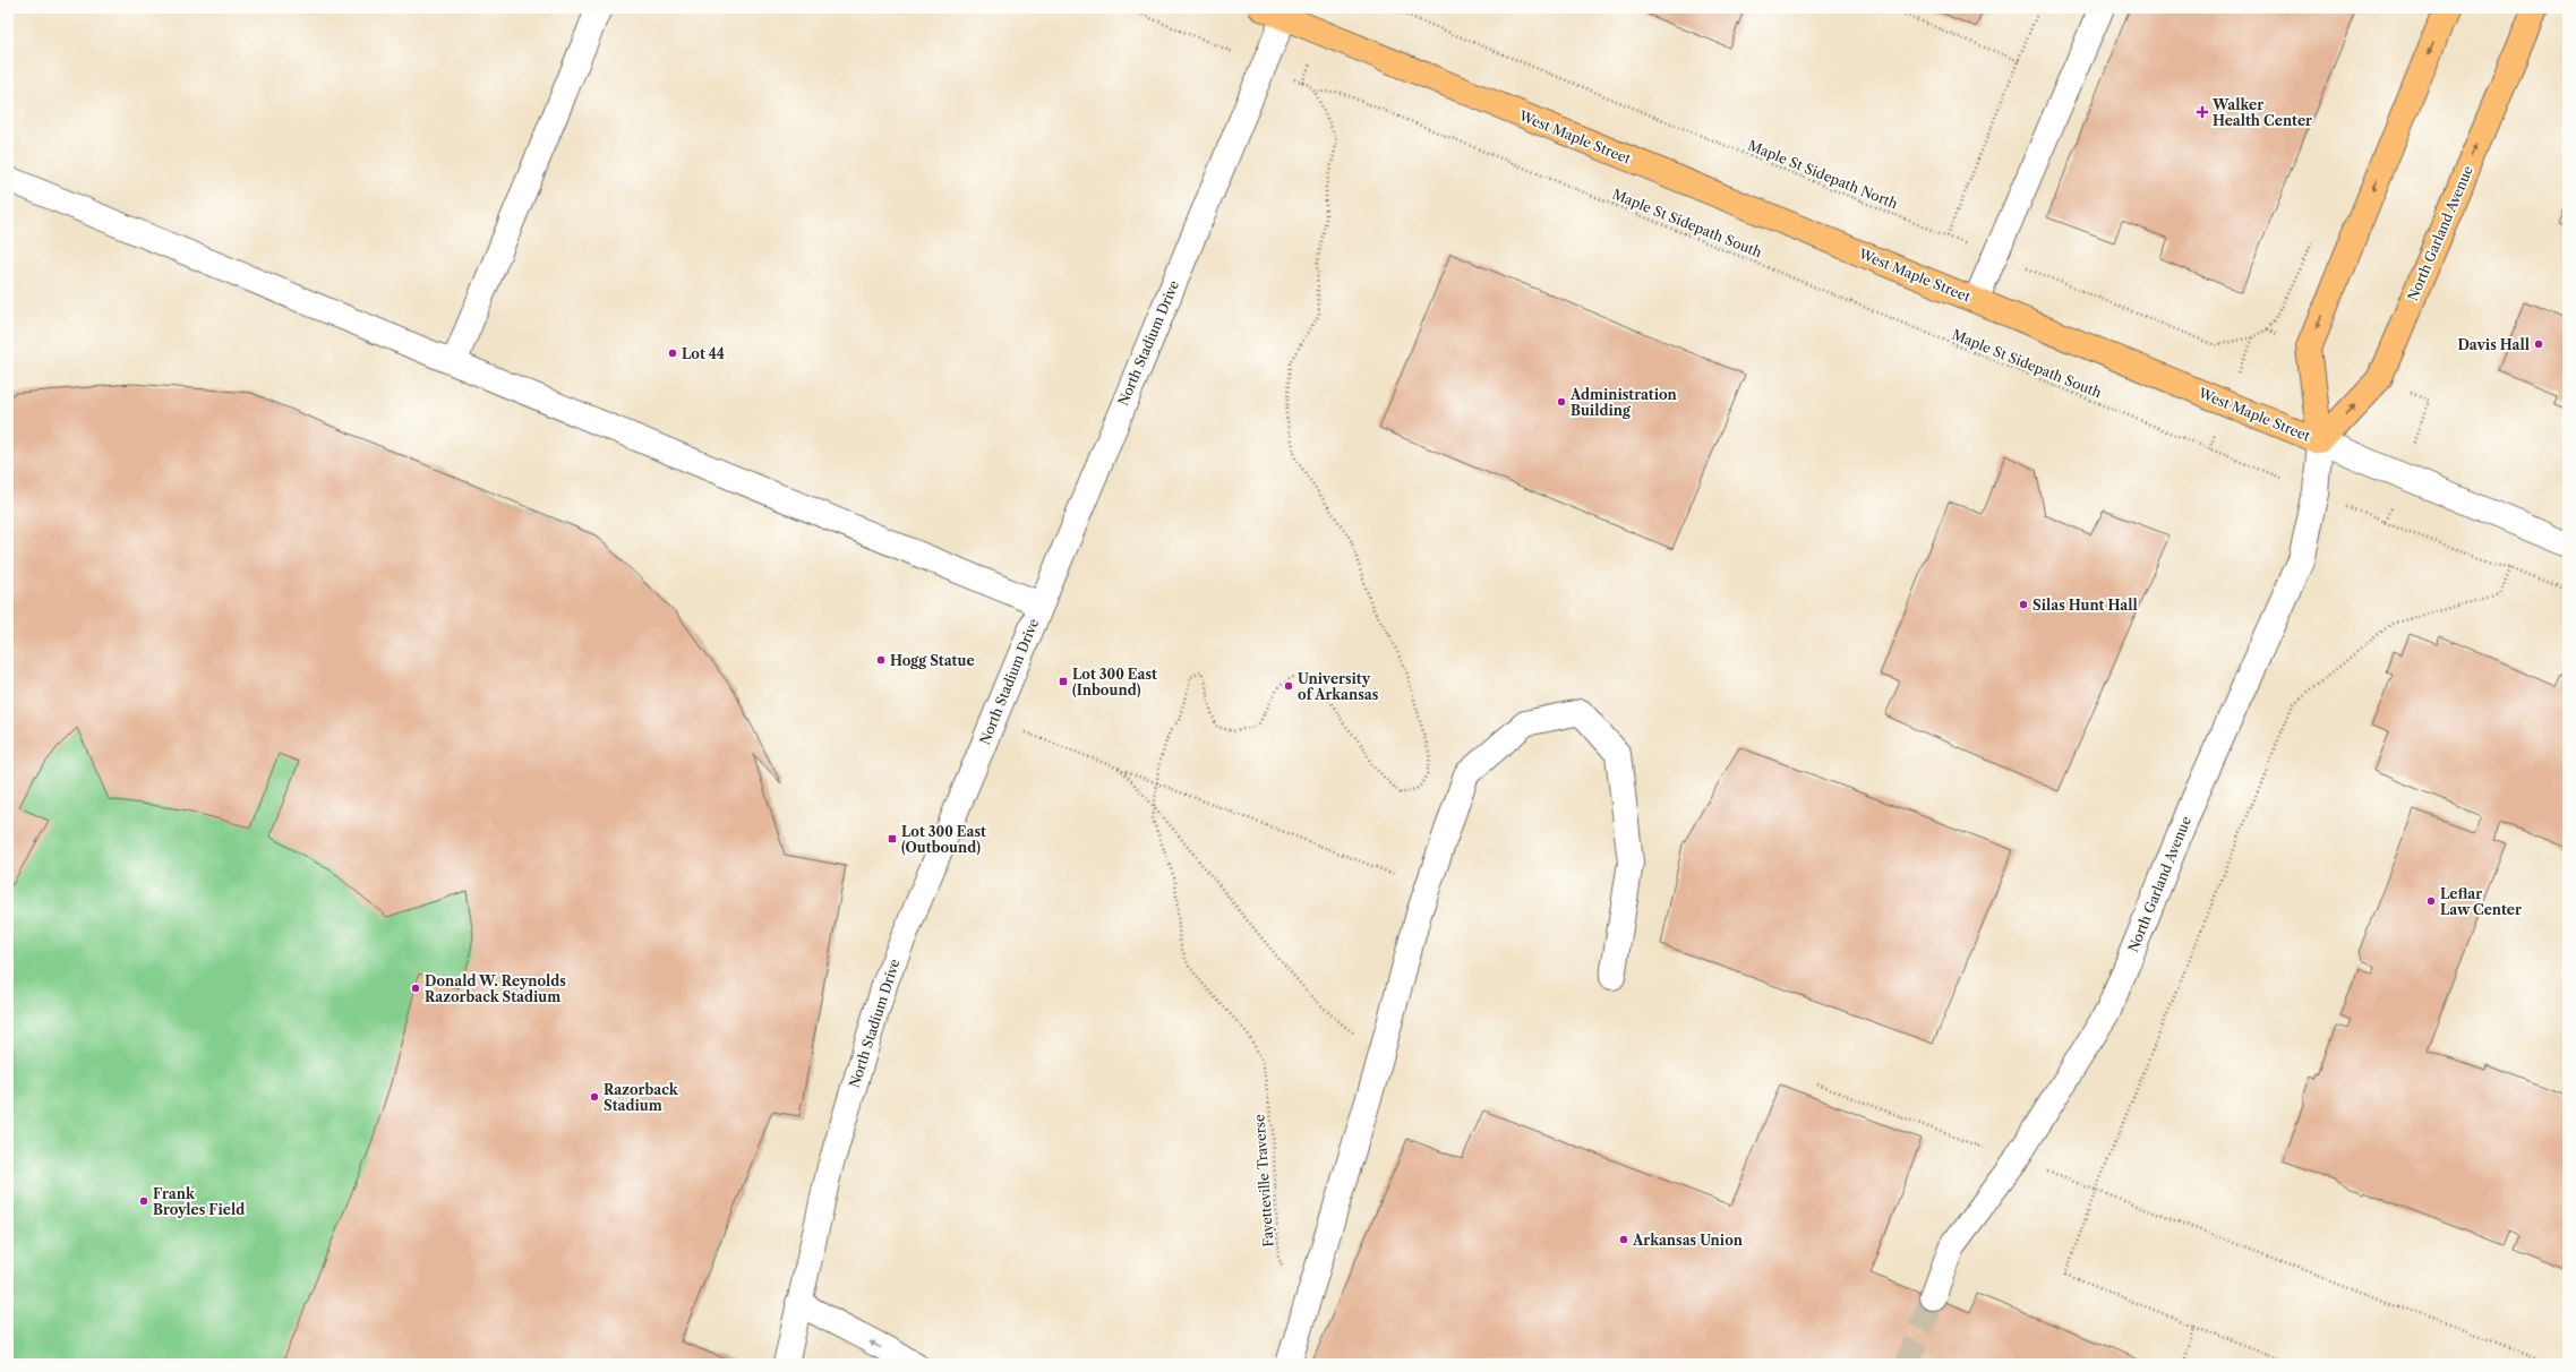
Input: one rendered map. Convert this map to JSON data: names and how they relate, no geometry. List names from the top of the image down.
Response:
{
  "streets": {
    "main road": ["West Maple Street", "North Garland Avenue"],
    "street": ["North Stadium Drive"],
    "path": ["Maple St Sidepath North", "Maple St Sidepath South", "Fayetteville Traverse"]
  },
  "crossings": [
    ["West Maple Street", "North Garland Avenue"],
    ["West Maple Street", "North Stadium Drive"],
    ["Maple St Sidepath South", "Fayetteville Traverse"]
  ],
  "places": {
    "health": ["Walker Health Center"],
    "other": [
      "Davis Hall",
      "Lot 44",
      "Administration Building",
      "Silas Hunt Hall",
      "Hogg Statue",
      "University of Arkansas",
      "Leflar Law Center",
      "Donald W. Reynolds Razorback Stadium",
      "Razorback Stadium",
      "Frank Broyles Field",
      "Arkansas Union"
    ],
    "transit": ["Lot 300 East (Inbound)", "Lot 300 East (Outbound)"]
  }
}
